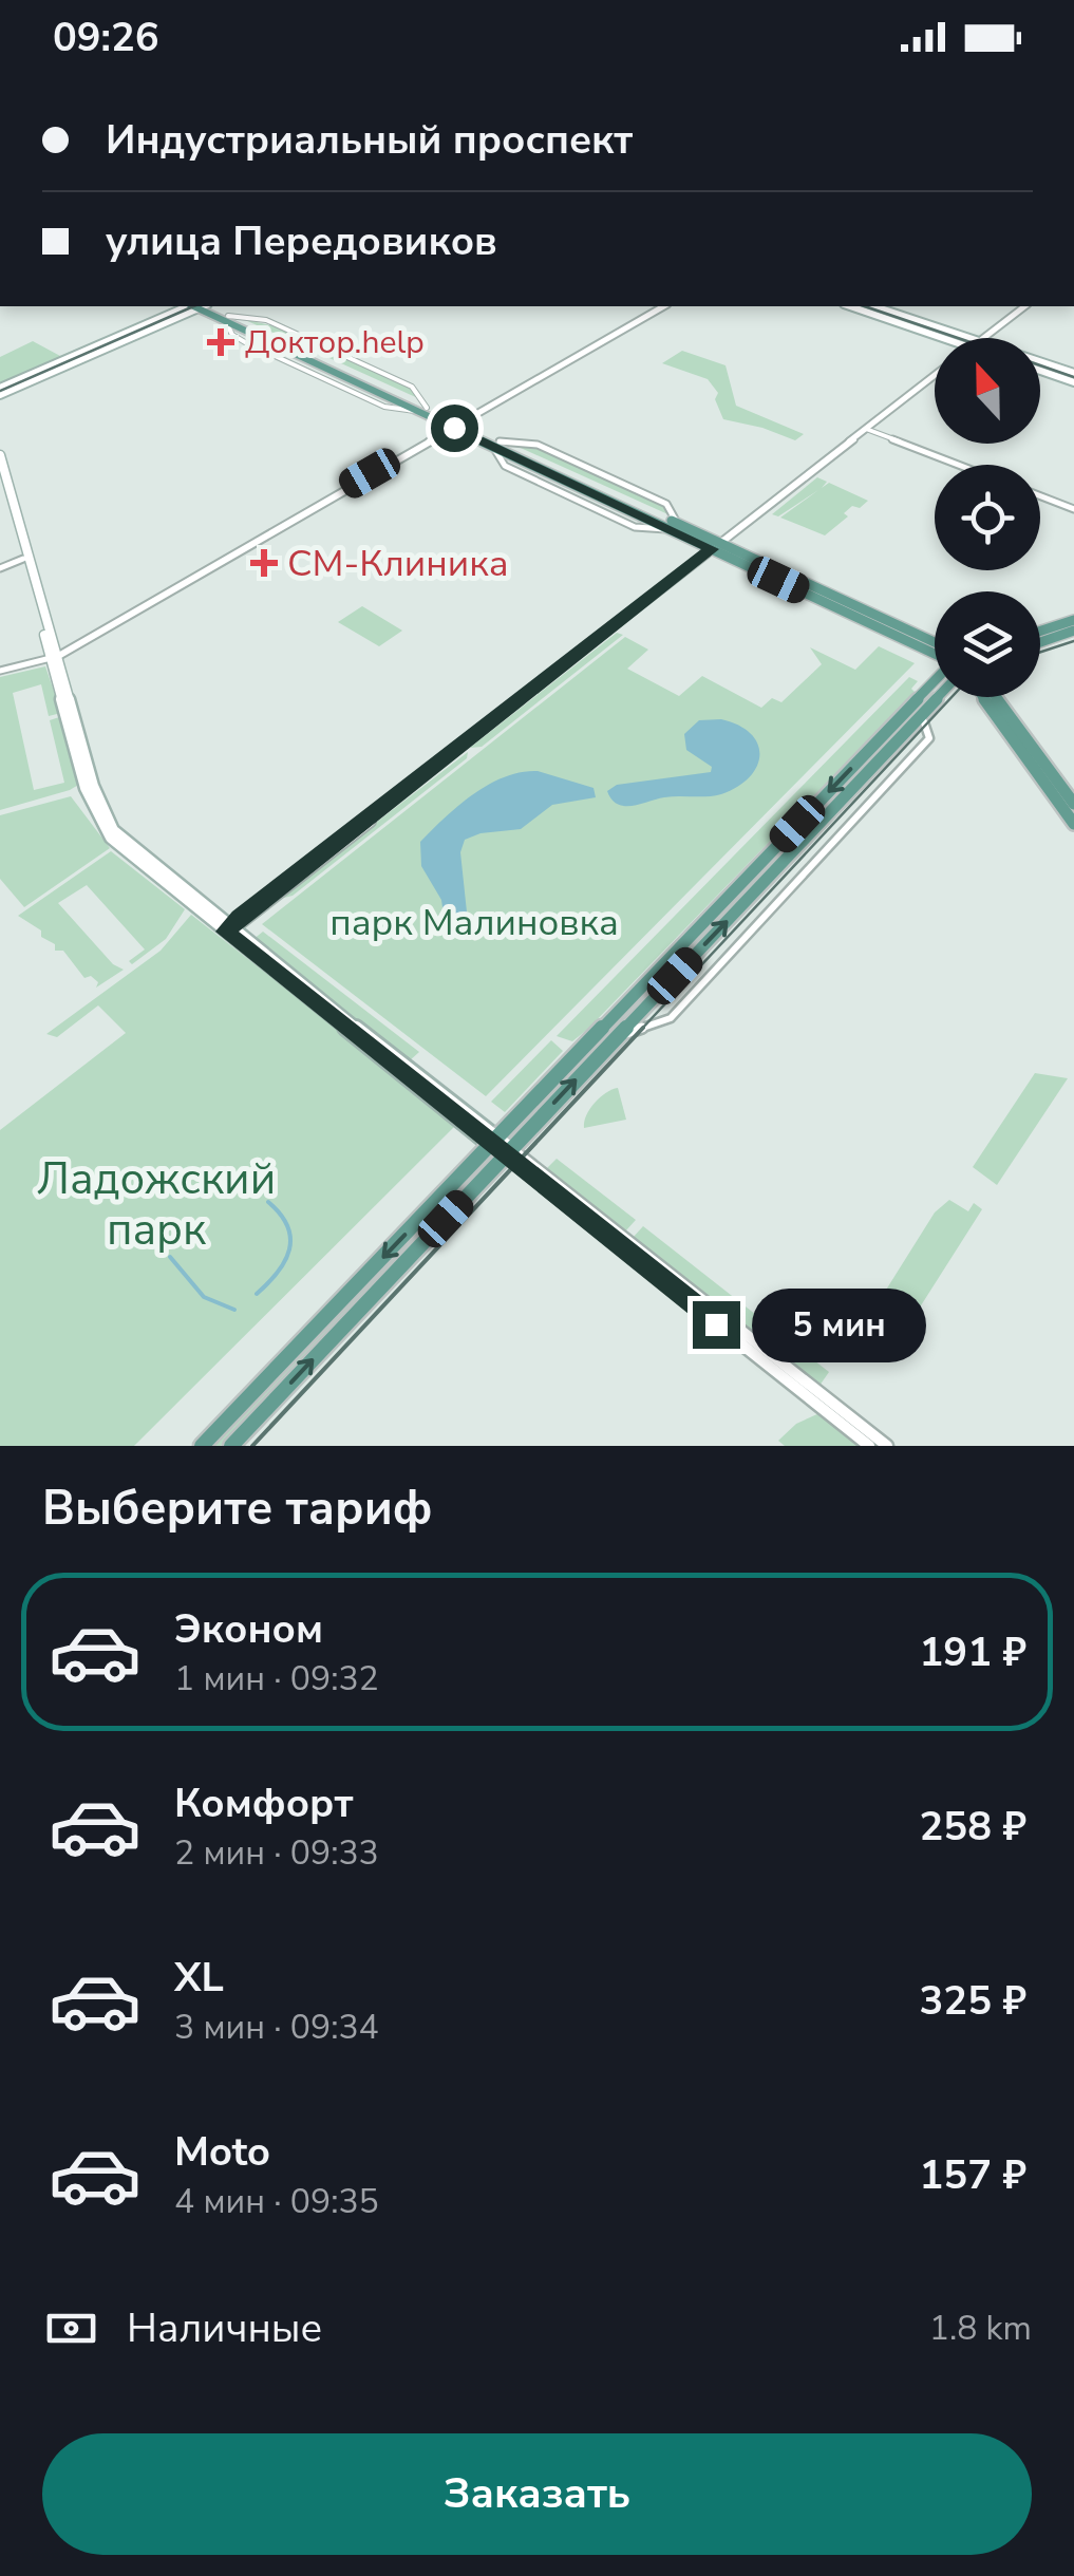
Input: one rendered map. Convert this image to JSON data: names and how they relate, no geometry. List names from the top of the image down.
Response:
{
  "parks": ["парк Малиновка", "Ладожский парк"],
  "places": {
    "health": ["Доктор.help", "СМ-Клиника"]
  },
  "north": "top",
  "page": {
    "status": "09:26",
    "banner": ["Индустриальный проспект", "улица Передовиков"],
    "bubble": "5 мин",
    "heading": "Выберите тариф",
    "list": [
      {
        "name": "Эконом",
        "note": "1 мин · 09:32",
        "value": "191 ₽"
      },
      {
        "name": "Комфорт",
        "note": "2 мин · 09:33",
        "value": "258 ₽"
      },
      {
        "name": "XL",
        "note": "3 мин · 09:34",
        "value": "325 ₽"
      },
      {
        "name": "Moto",
        "note": "4 мин · 09:35",
        "value": "157 ₽"
      }
    ],
    "pay": ["Наличные", "1.8 km"],
    "buttons": "Заказать"
  }
}
